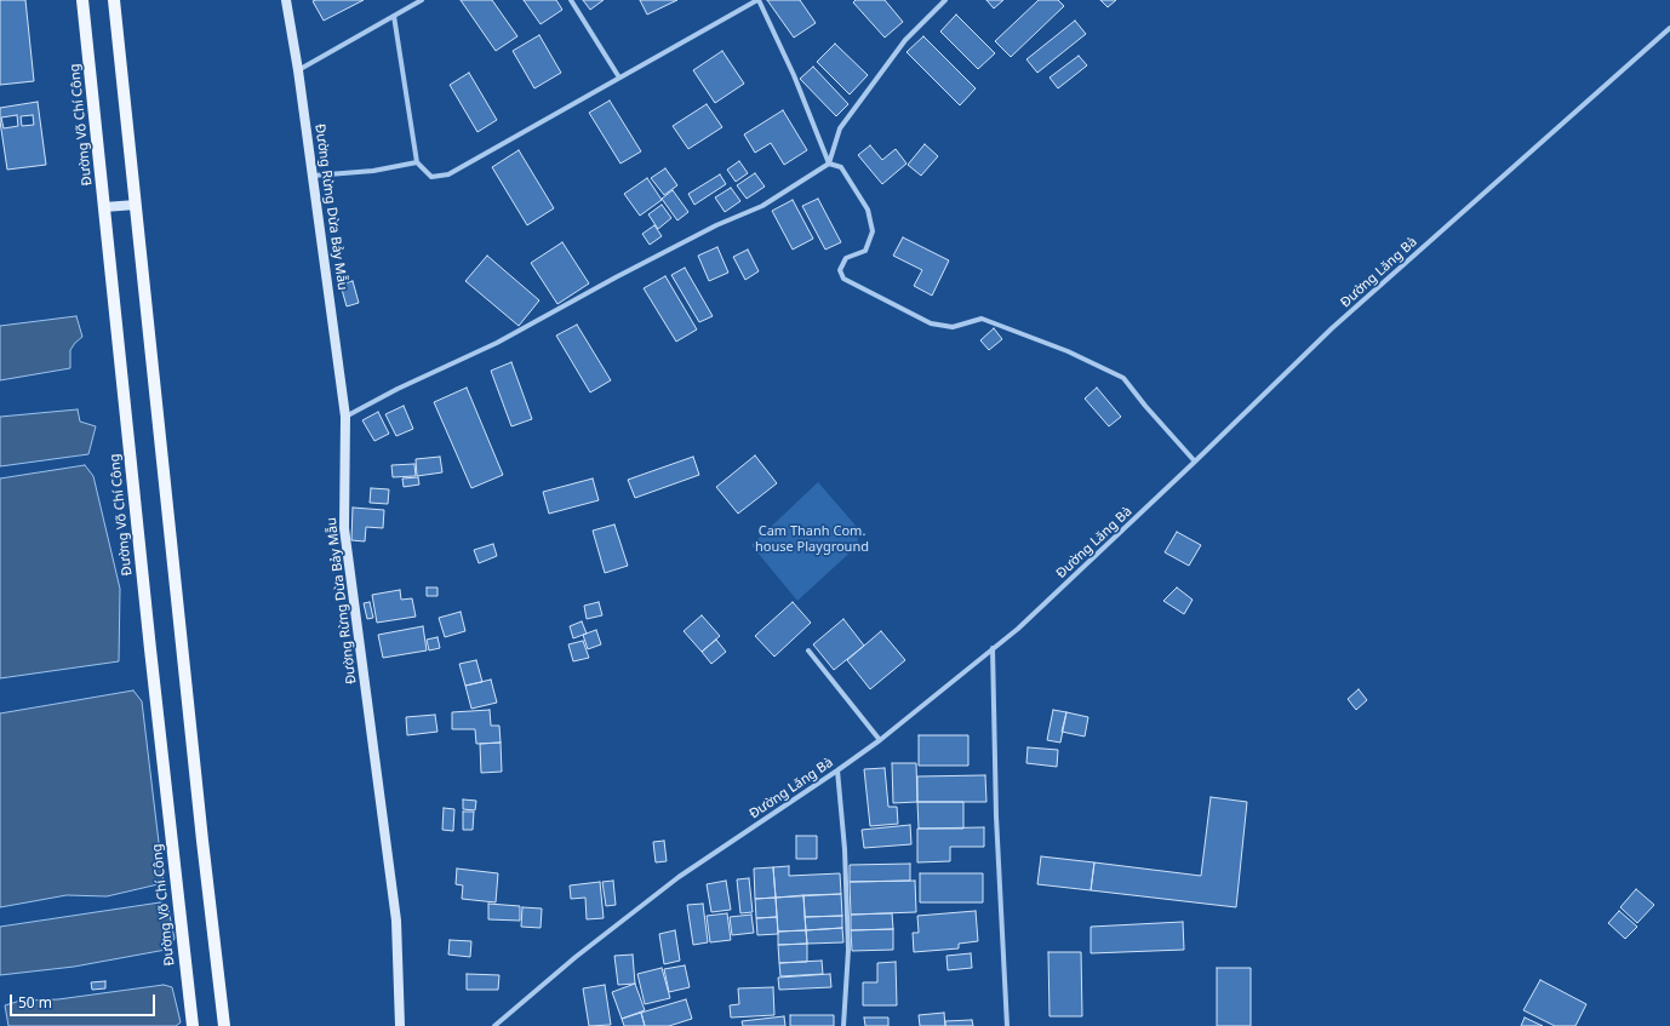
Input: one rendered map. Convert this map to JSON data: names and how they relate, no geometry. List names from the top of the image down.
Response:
{
  "streets": {
    "main road": ["Đường Võ Chí Công"],
    "street": ["Đường Rừng Dừa Bảy Mẫu", "Đường Lăng Bà"]
  },
  "parks": ["Cam Thanh Com. house Playground"],
  "scale_bar": "50 m"
}
